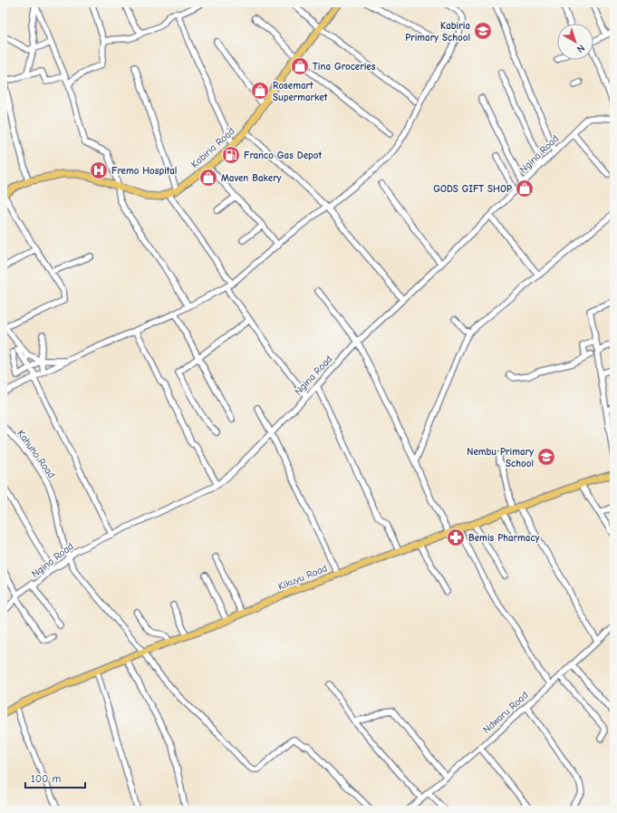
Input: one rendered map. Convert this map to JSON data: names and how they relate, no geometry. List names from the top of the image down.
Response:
{
  "streets": {
    "main road": ["Kabiria Road", "Kikuyu Road"],
    "street": ["Ngina Road", "Kahuho Road", "Ndwaru Road"]
  },
  "crossings": [
    ["Ngina Road", "Kahuho Road"],
    ["Kahuho Road", "Kikuyu Road"]
  ],
  "places": {
    "school or university": ["Kabiria Primary School", "Nembu Primary School"],
    "shop": [
      "Tina Groceries",
      "Rosemart Supermarket",
      "Maven Bakery",
      "GODS GIFT SHOP"
    ],
    "fuel station": ["Franco Gas Depot"],
    "hospital": ["Fremo Hospital"],
    "pharmacy": ["Bemis Pharmacy"]
  },
  "scale_bar": "100 m",
  "north": "bottom right"
}
